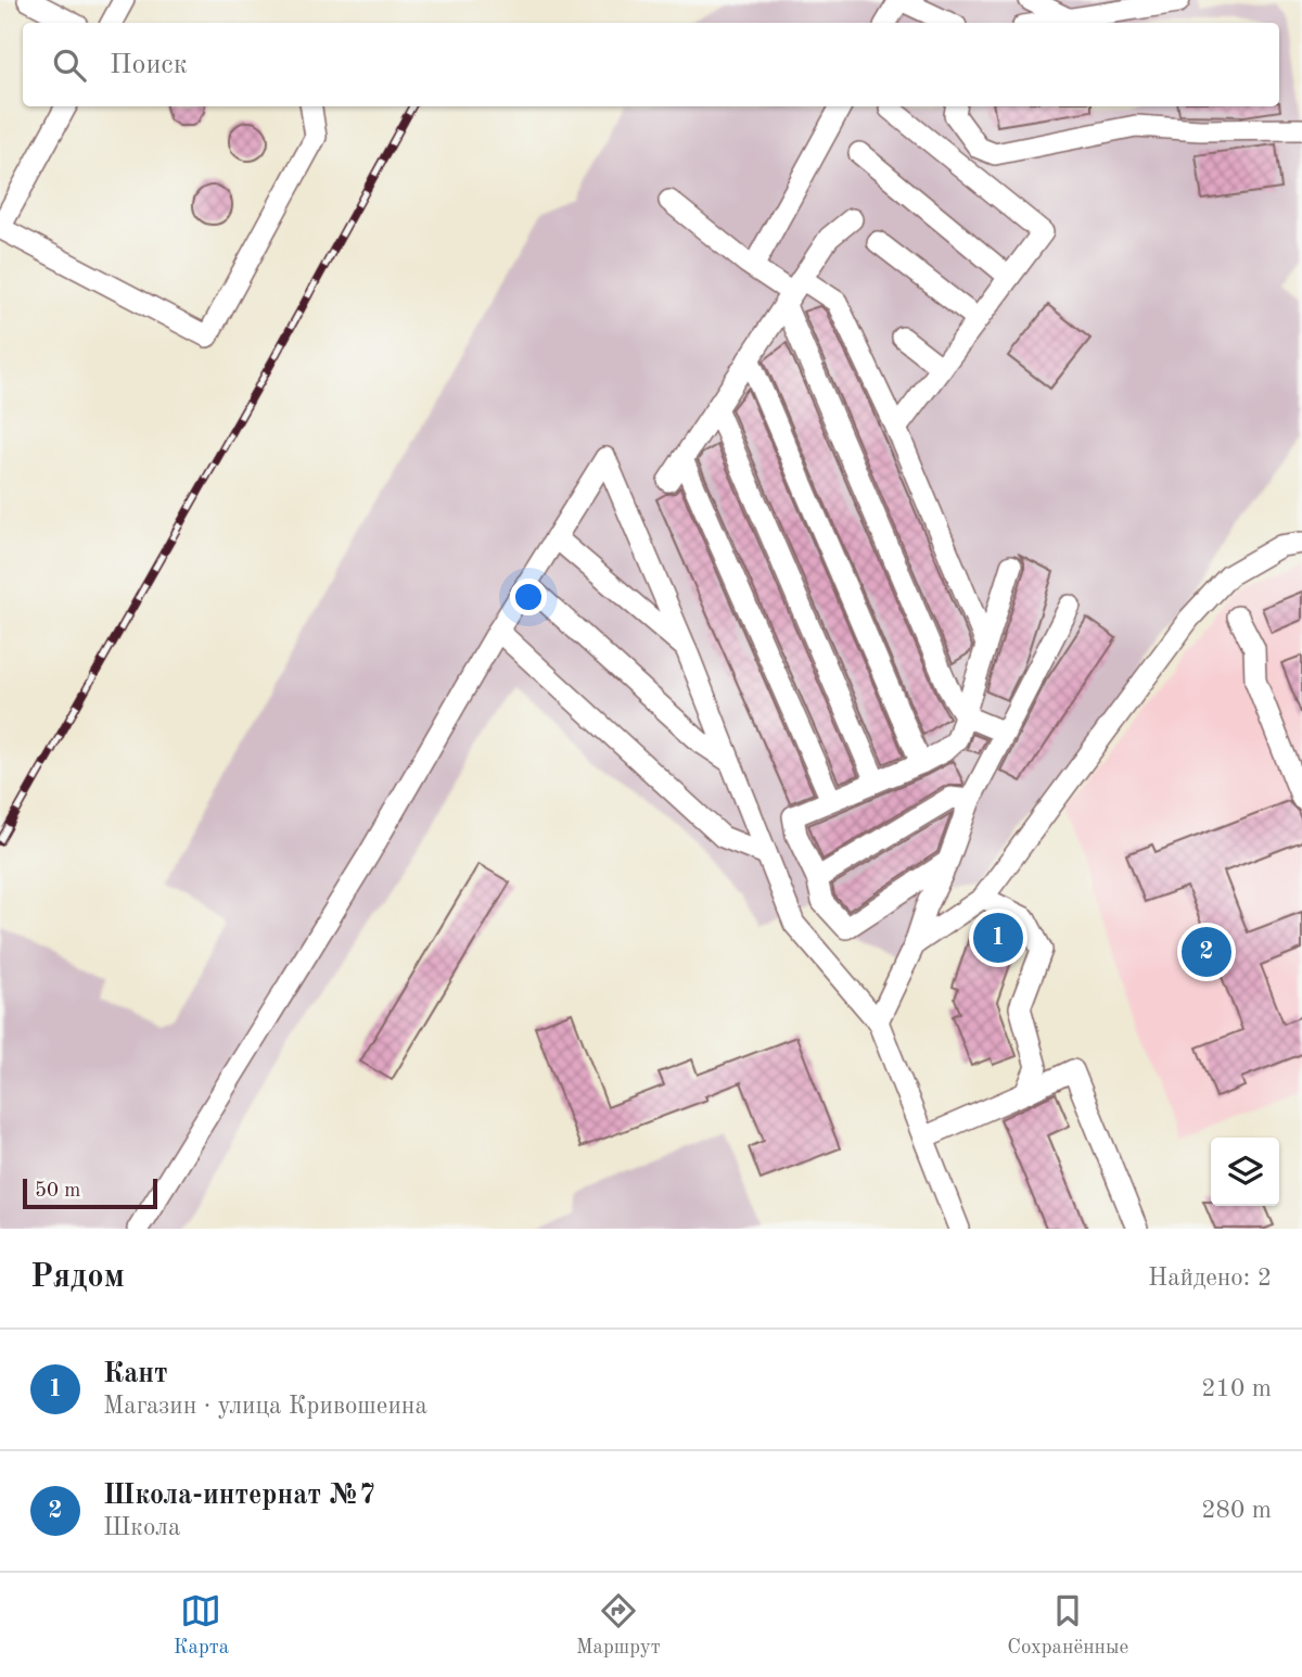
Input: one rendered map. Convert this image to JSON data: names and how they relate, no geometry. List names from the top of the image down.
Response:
{
  "scale_bar": "50 m",
  "page": {
    "search": "Поиск",
    "pins": ["1", "2"],
    "scale": "50 m",
    "heading": ["Рядом", "Найдено: 2"],
    "list": [
      {
        "mark": "1",
        "name": "Кант",
        "note": "Магазин · улица Кривошеина",
        "value": "210 m"
      },
      {
        "mark": "2",
        "name": "Школа-интернат №7",
        "note": "Школа",
        "value": "280 m"
      }
    ],
    "nav": ["Карта", "Маршрут", "Сохранённые"]
  }
}
